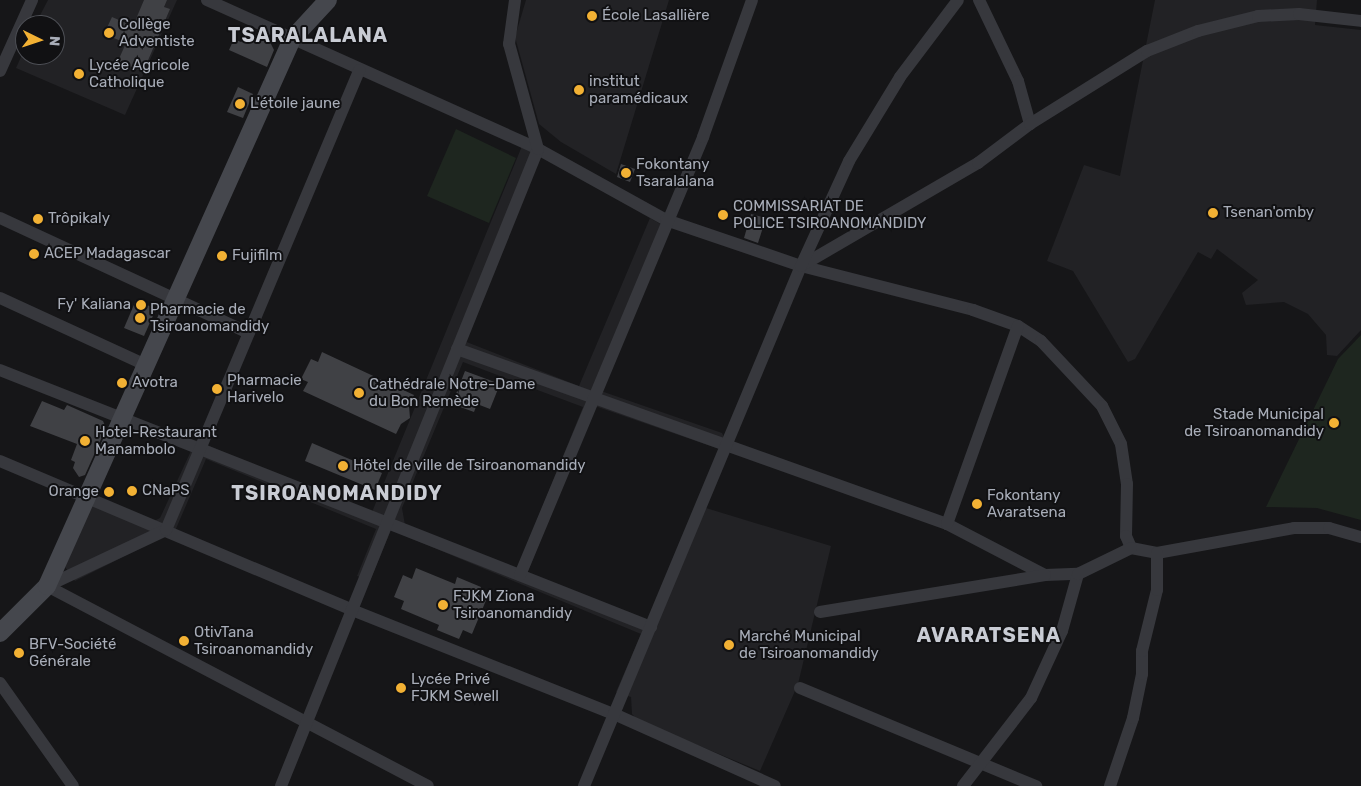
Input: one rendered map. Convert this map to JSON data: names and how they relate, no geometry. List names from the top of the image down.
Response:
{
  "districts": ["TSARALALANA", "TSIROANOMANDIDY", "AVARATSENA"],
  "places": [
    "École Lasallière",
    "Collège Adventiste",
    "Lycée Agricole Catholique",
    "institut paramédicaux",
    "L'étoile jaune",
    "Fokontany Tsaralalana",
    "Tsenan'omby",
    "COMMISSARIAT DE POLICE TSIROANOMANDIDY",
    "Trôpikaly",
    "ACEP Madagascar",
    "Fujifilm",
    "Fy' Kaliana",
    "Pharmacie de Tsiroanomandidy",
    "Avotra",
    "Pharmacie Harivelo",
    "Cathédrale Notre-Dame du Bon Remède",
    "Stade Municipal de Tsiroanomandidy",
    "Hotel-Restaurant Manambolo",
    "Hôtel de ville de Tsiroanomandidy",
    "CNaPS",
    "Orange",
    "Fokontany Avaratsena",
    "FJKM Ziona Tsiroanomandidy",
    "OtivTana Tsiroanomandidy",
    "Marché Municipal de Tsiroanomandidy",
    "BFV-Société Générale",
    "Lycée Privé FJKM Sewell"
  ],
  "north": "right"
}
